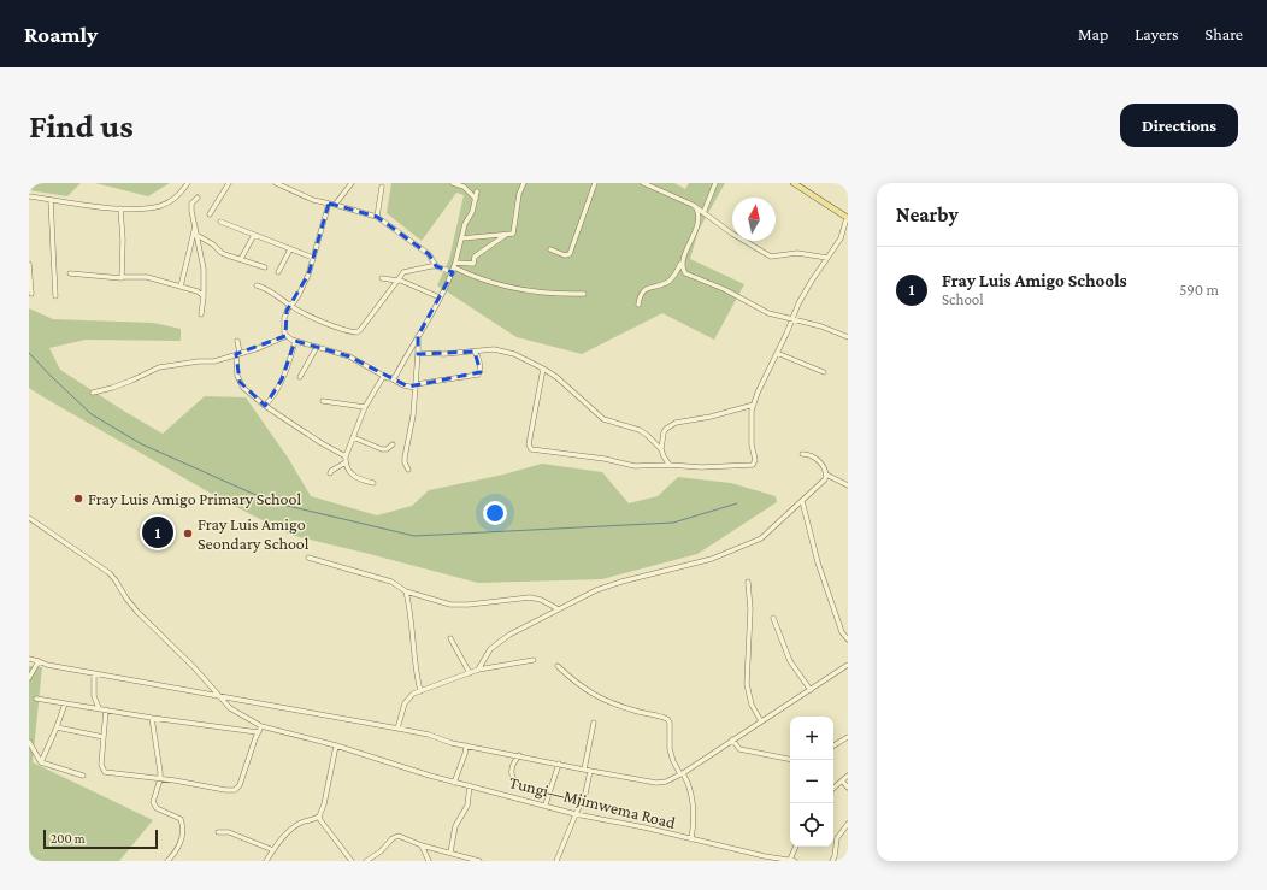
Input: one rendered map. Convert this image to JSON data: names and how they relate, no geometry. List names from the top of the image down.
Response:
{
  "streets": {
    "street": ["Tungi—Mjimwema Road"]
  },
  "places": ["Fray Luis Amigo Primary School", "Fray Luis Amigo Seondary School"],
  "scale_bar": "200 m",
  "north": "top",
  "page": {
    "header": "Roamly",
    "nav": ["Map", "Layers", "Share"],
    "buttons": "Directions",
    "title": "Find us",
    "heading": "Nearby",
    "list": [
      {
        "mark": "1",
        "name": "Fray Luis Amigo Schools",
        "note": "School",
        "value": "590 m"
      }
    ],
    "pins": "1",
    "map_buttons": ["+", "−"],
    "scale": "200 m"
  }
}
